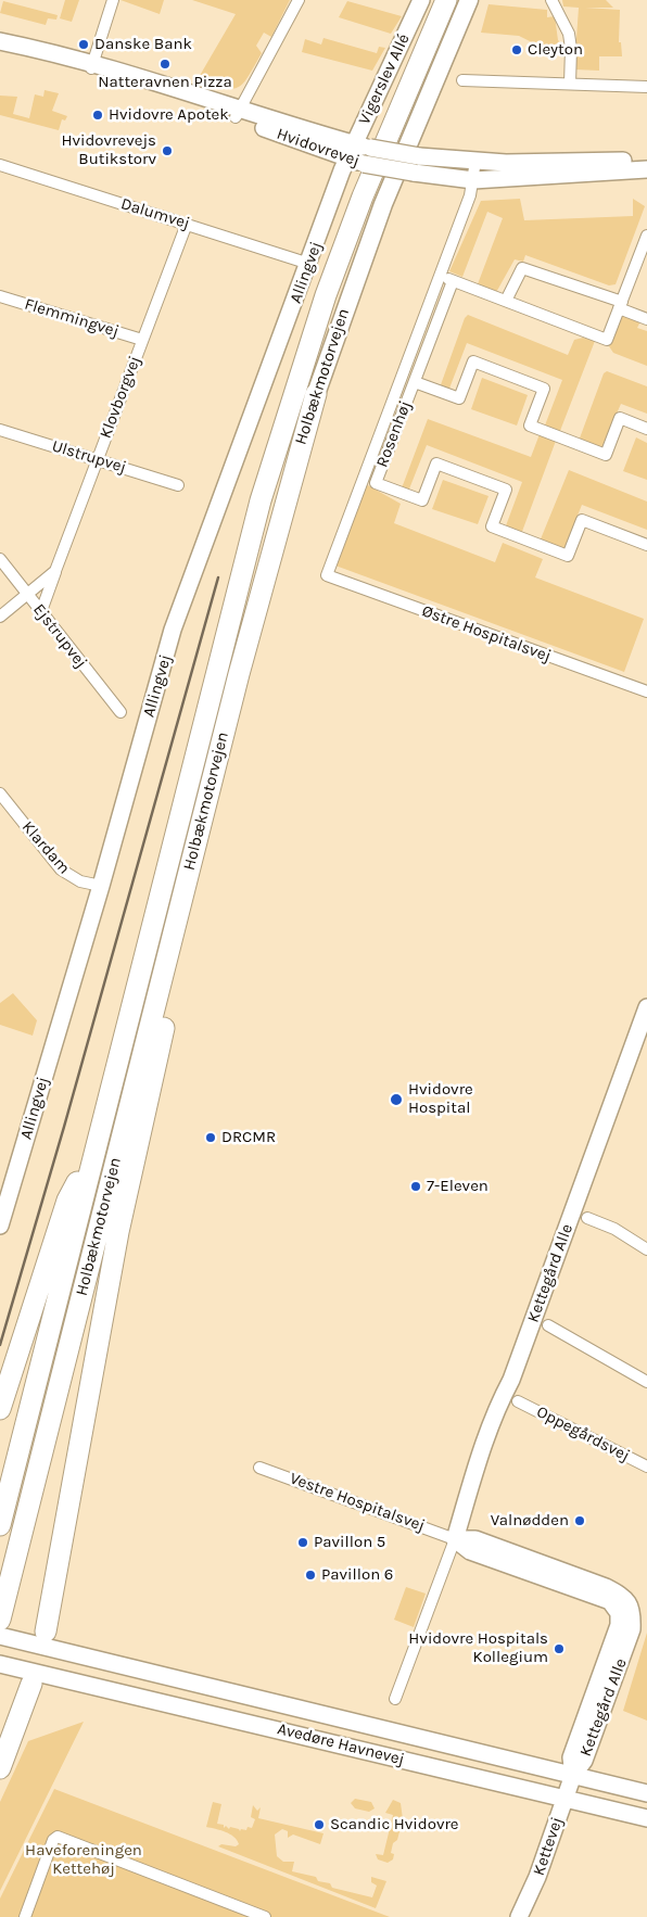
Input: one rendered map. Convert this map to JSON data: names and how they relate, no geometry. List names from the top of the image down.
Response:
{
  "streets": {
    "highway": ["Holbækmotorvejen"],
    "street": [
      "Vigerslev Allé",
      "Hvidovrevej",
      "Dalumvej",
      "Allingvej",
      "Flemmingvej",
      "Klovborgvej",
      "Rosenhøj",
      "Ulstrupvej",
      "Østre Hospitalsvej",
      "Ejstrupvej",
      "Klardam",
      "Kettegård Alle",
      "Oppegårdsvej",
      "Vestre Hospitalsvej",
      "Avedøre Havnevej",
      "Kettevej"
    ]
  },
  "crossings": [
    ["Vigerslev Allé", "Hvidovrevej"],
    ["Vigerslev Allé", "Allingvej"],
    ["Hvidovrevej", "Allingvej"],
    ["Hvidovrevej", "Rosenhøj"],
    ["Dalumvej", "Allingvej"],
    ["Dalumvej", "Klovborgvej"],
    ["Allingvej", "Klardam"],
    ["Flemmingvej", "Klovborgvej"],
    ["Klovborgvej", "Ulstrupvej"],
    ["Klovborgvej", "Ejstrupvej"],
    ["Rosenhøj", "Østre Hospitalsvej"],
    ["Kettegård Alle", "Vestre Hospitalsvej"],
    ["Kettegård Alle", "Avedøre Havnevej"],
    ["Kettegård Alle", "Kettevej"],
    ["Avedøre Havnevej", "Kettevej"]
  ],
  "parks": ["Haveforeningen Kettehøj"],
  "places": [
    "Danske Bank",
    "Cleyton",
    "Natteravnen Pizza",
    "Hvidovre Apotek",
    "Hvidovrevejs Butikstorv",
    "Hvidovre Hospital",
    "DRCMR",
    "7-Eleven",
    "Valnødden",
    "Pavillon 5",
    "Pavillon 6",
    "Hvidovre Hospitals Kollegium",
    "Scandic Hvidovre"
  ]
}
